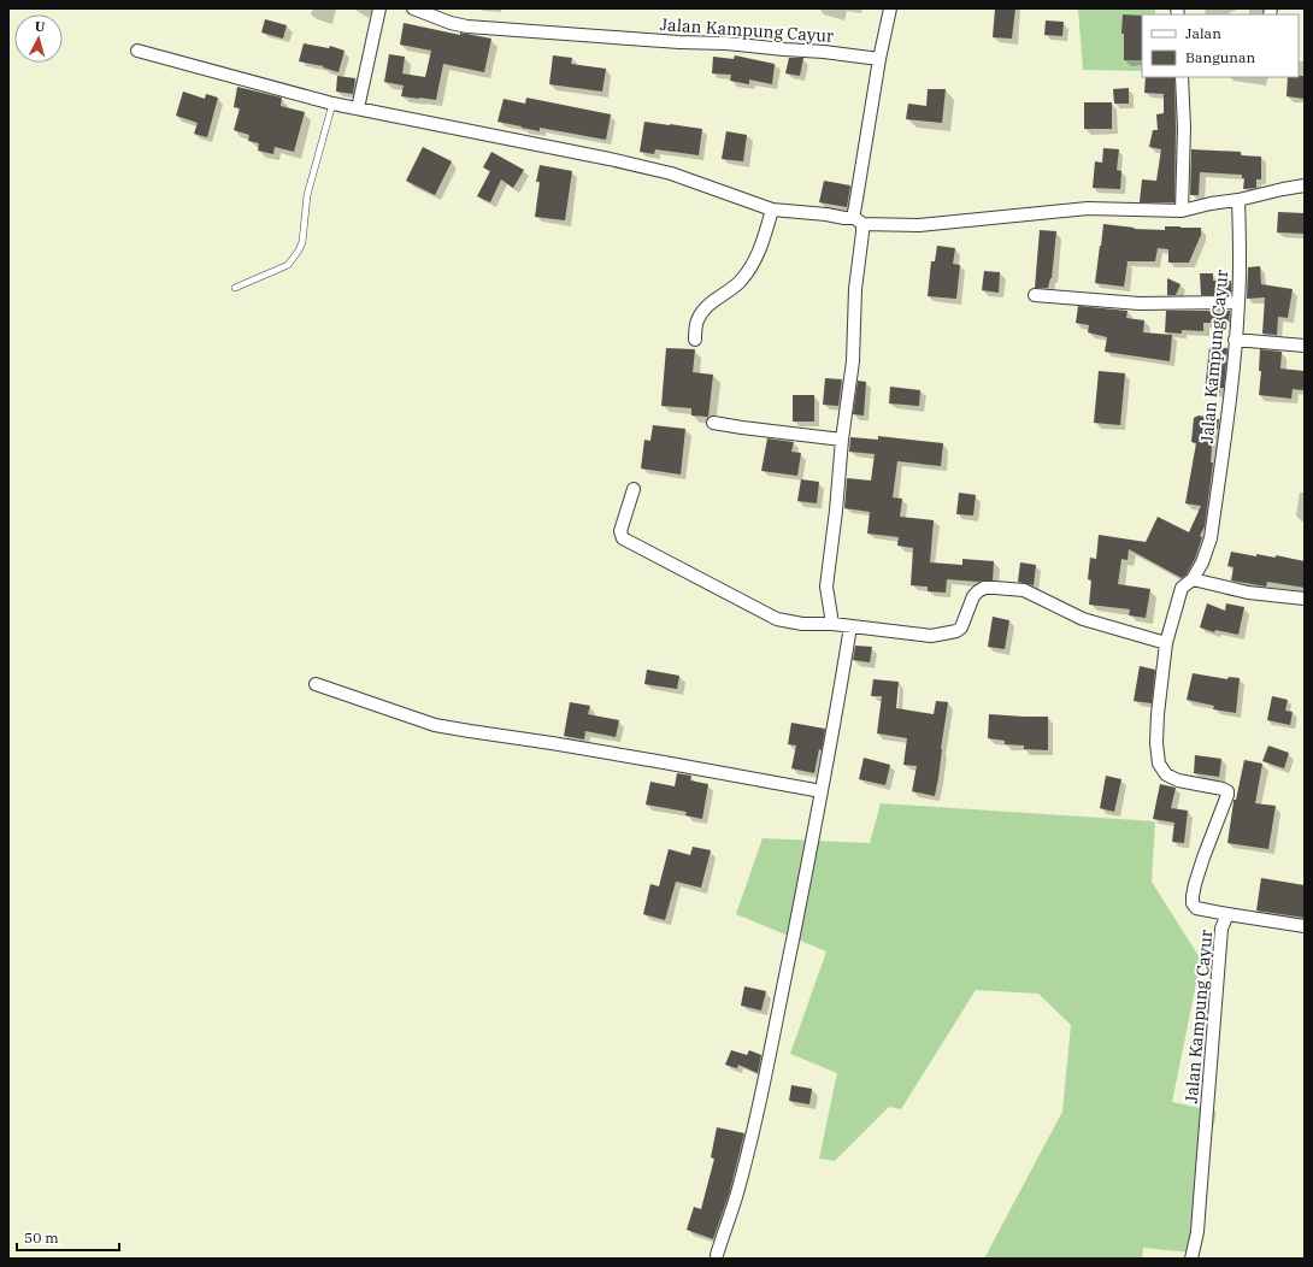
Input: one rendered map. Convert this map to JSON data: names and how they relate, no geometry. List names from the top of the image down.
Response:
{
  "streets": {
    "street": ["Jalan Kampung Cayur"]
  },
  "legend": ["Jalan", "Bangunan"],
  "scale_bar": "50 m",
  "north": "top"
}
